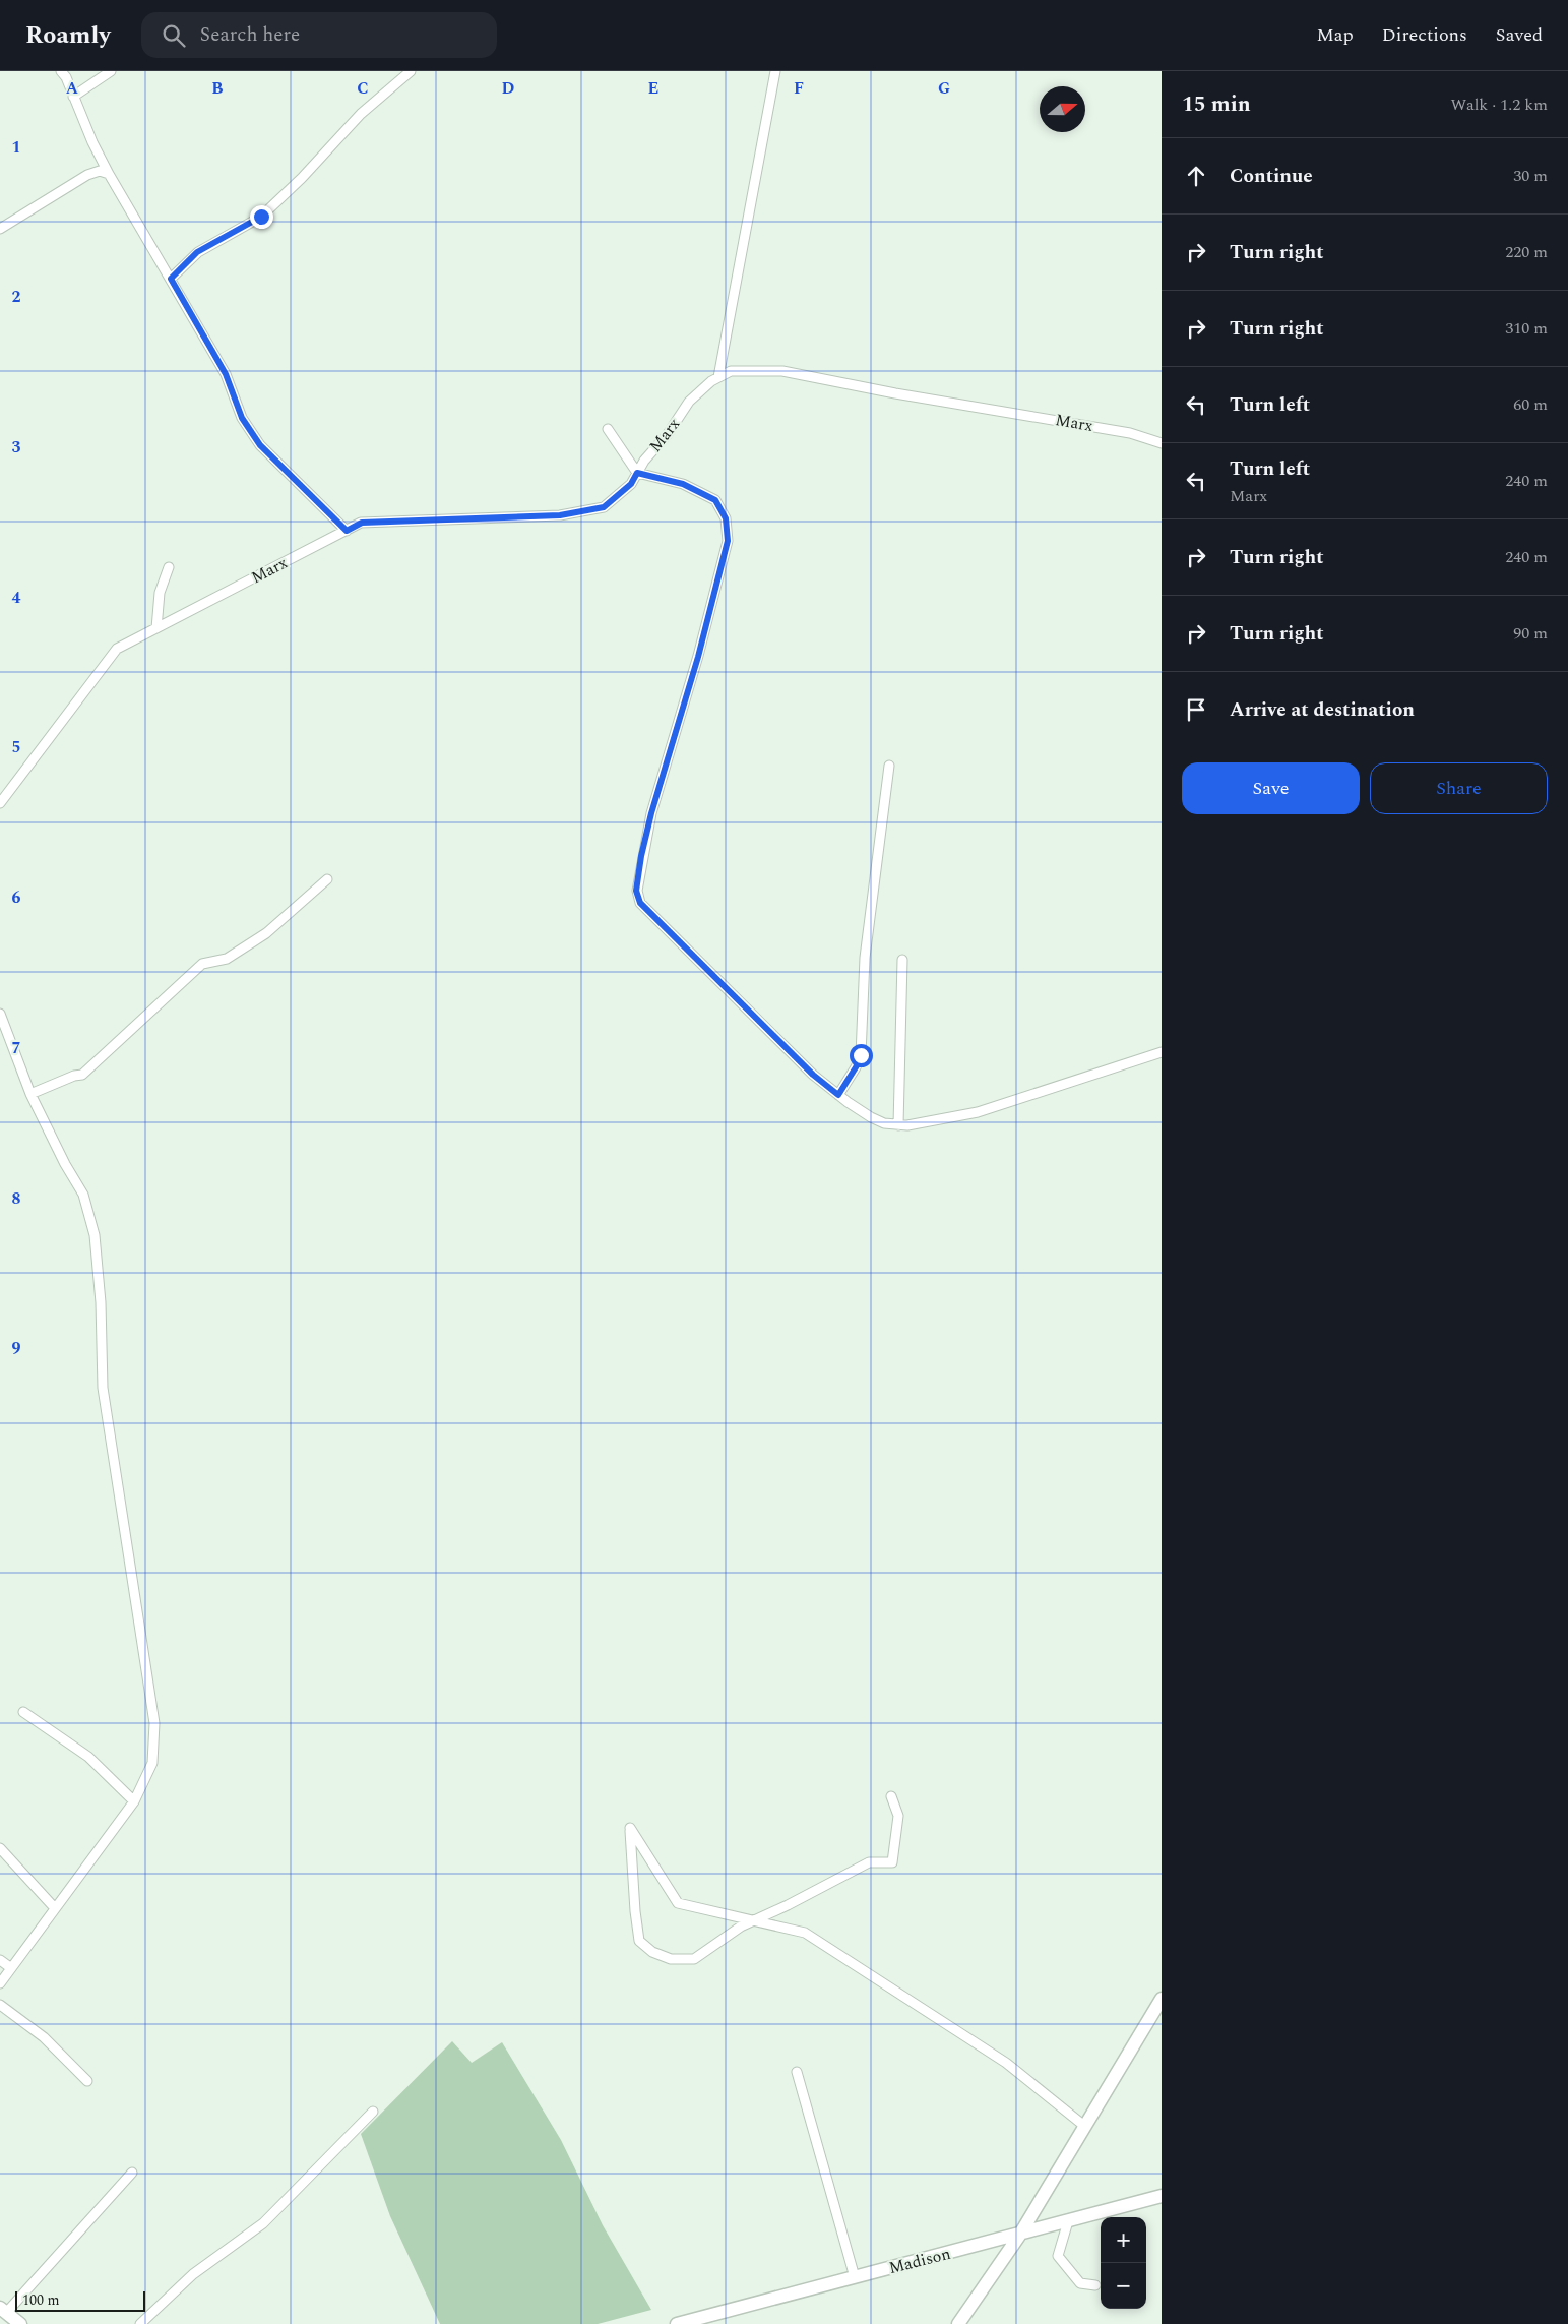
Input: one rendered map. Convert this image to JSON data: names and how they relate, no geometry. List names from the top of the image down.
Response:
{
  "streets": {
    "street": ["Marx", "Madison"]
  },
  "scale_bar": "100 m",
  "north": "right",
  "page": {
    "header": "Roamly",
    "search": "Search here",
    "nav": ["Map", "Directions", "Saved"],
    "heading": ["15 min", "Walk · 1.2 km"],
    "list": [
      ["Continue", "30 m"],
      ["Turn right", "220 m"],
      ["Turn right", "310 m"],
      ["Turn left", "60 m"],
      ["Turn left", "Marx", "240 m"],
      ["Turn right", "240 m"],
      ["Turn right", "90 m"],
      "Arrive at destination"
    ],
    "buttons": ["Save", "Share"],
    "map_buttons": ["+", "−"],
    "scale": "100 m"
  },
  "grid": {
    "columns": [
      "A",
      "B",
      "C",
      "D",
      "E",
      "F",
      "G"
    ],
    "rows": [
      "1",
      "2",
      "3",
      "4",
      "5",
      "6",
      "7",
      "8",
      "9"
    ]
  }
}
